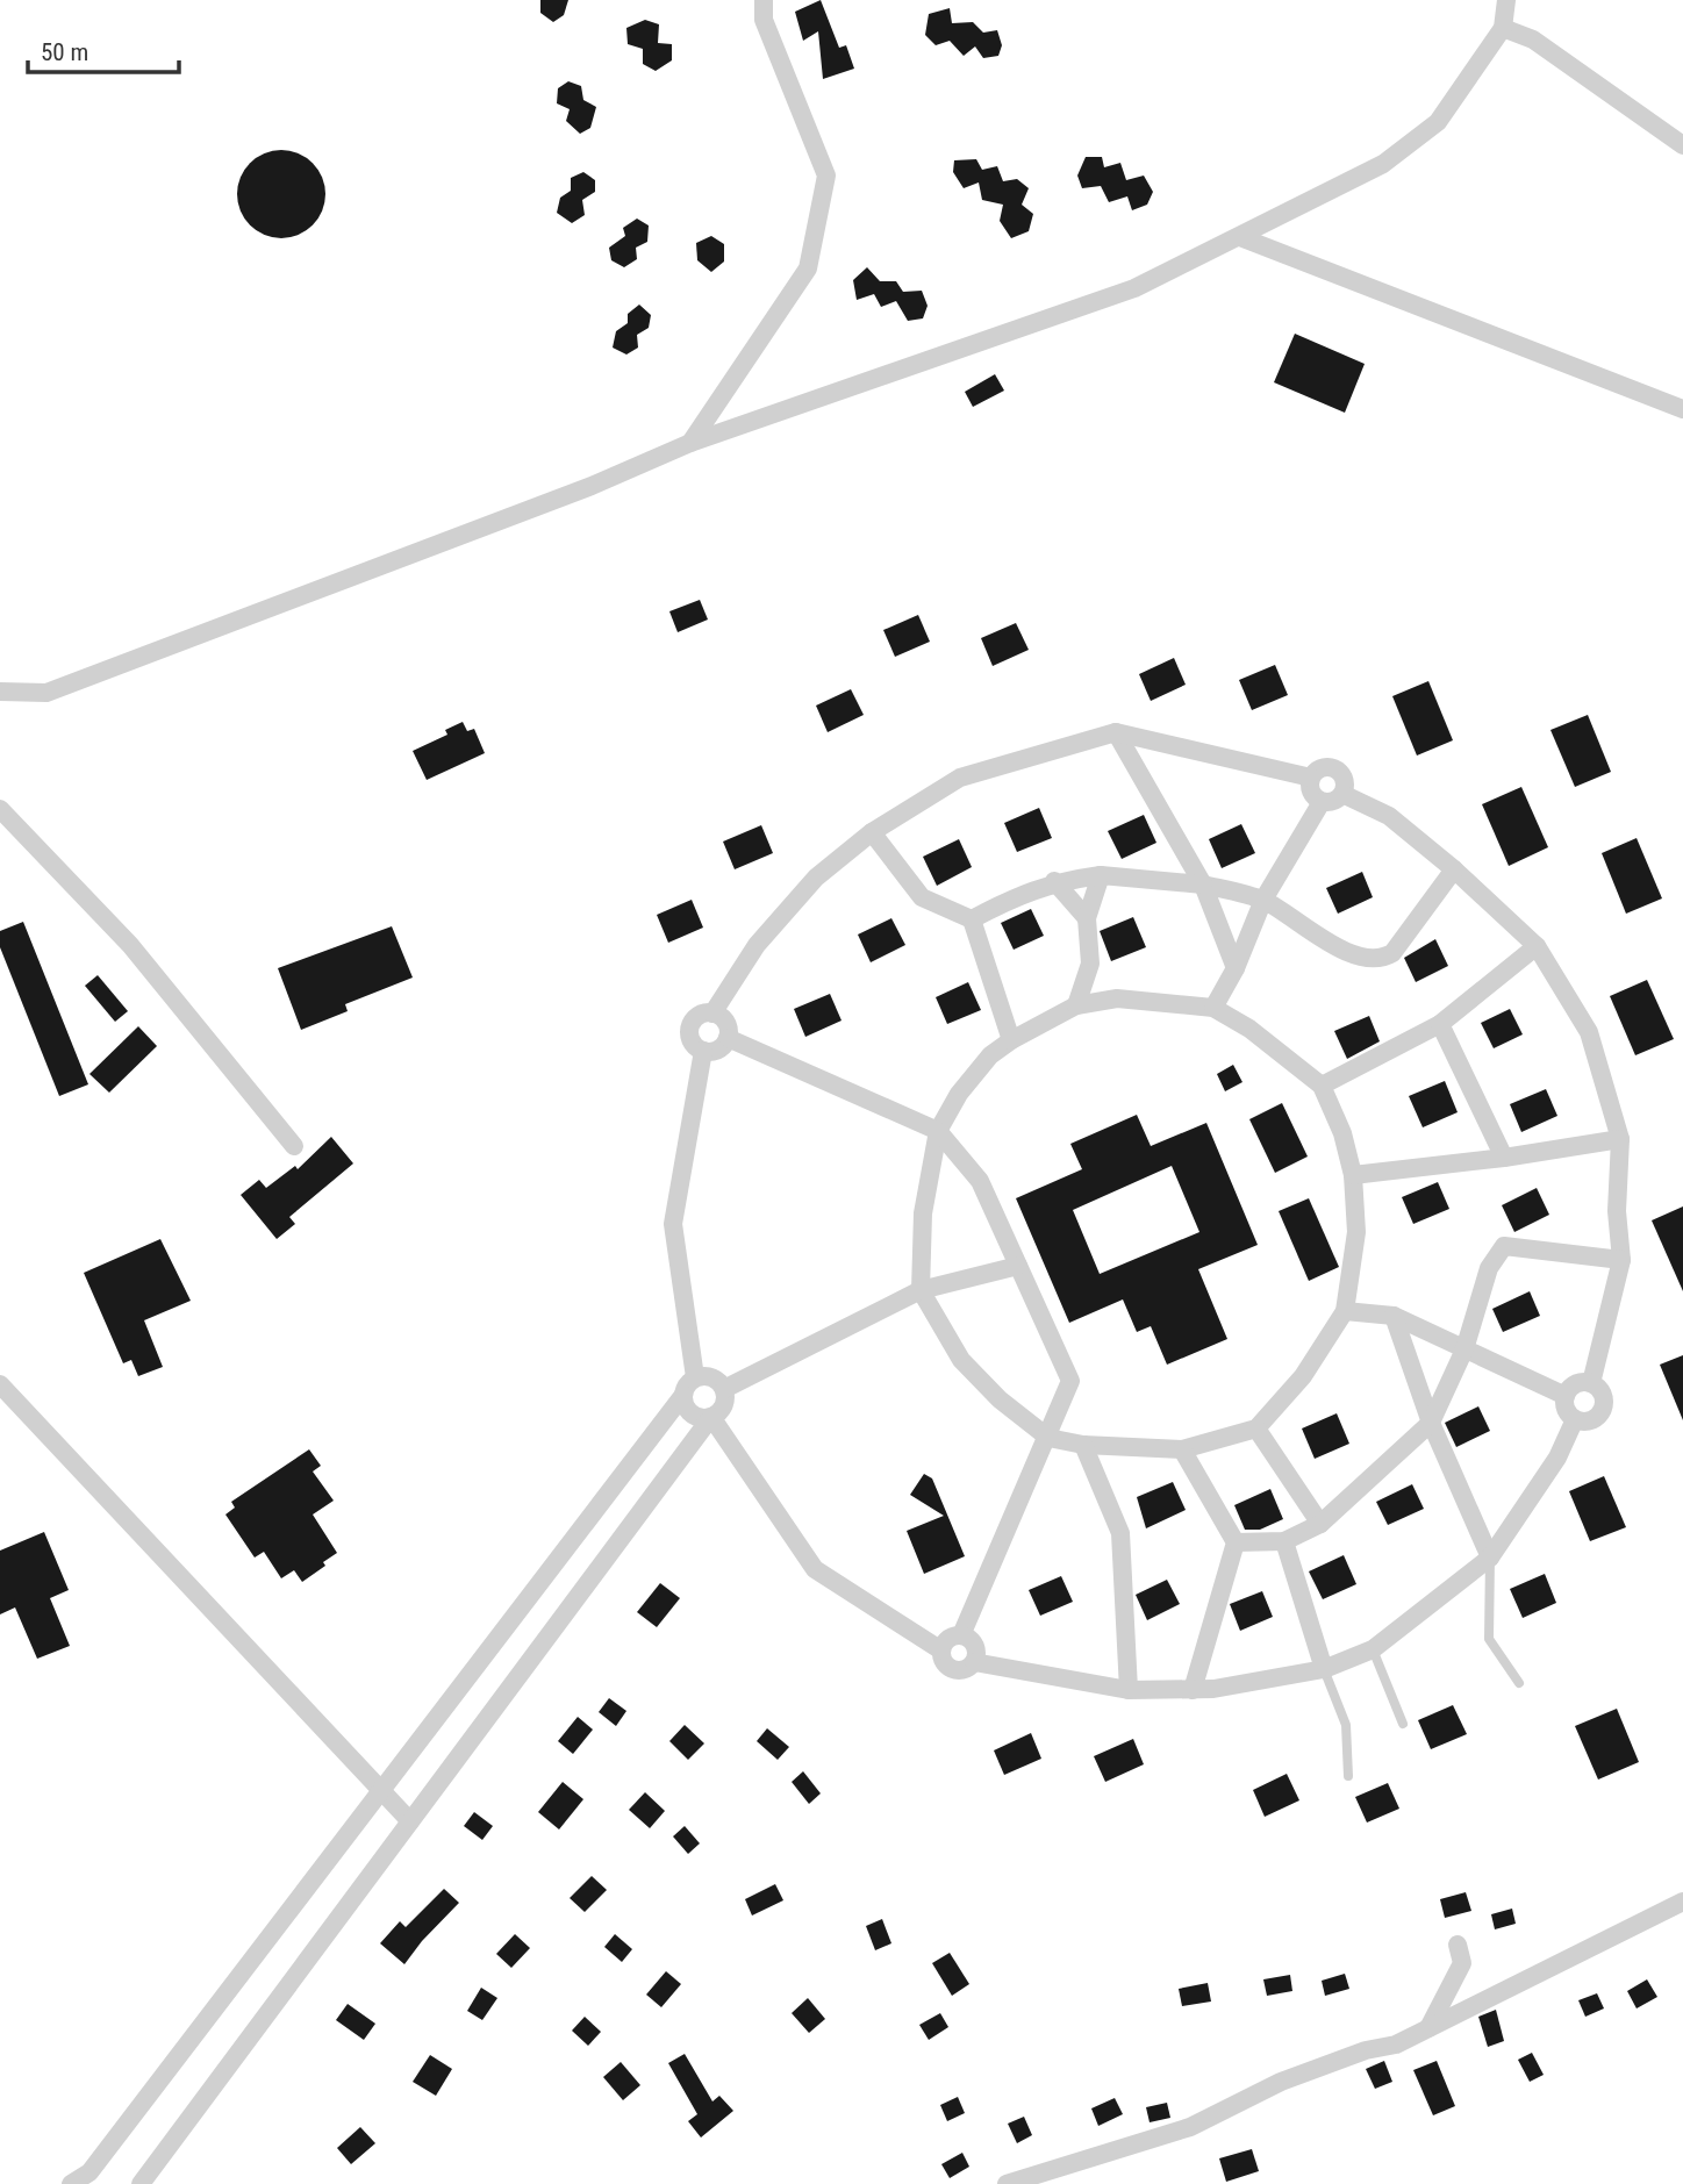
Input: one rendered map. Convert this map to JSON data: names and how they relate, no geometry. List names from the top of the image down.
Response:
{
  "scale_bar": "50 m"
}
